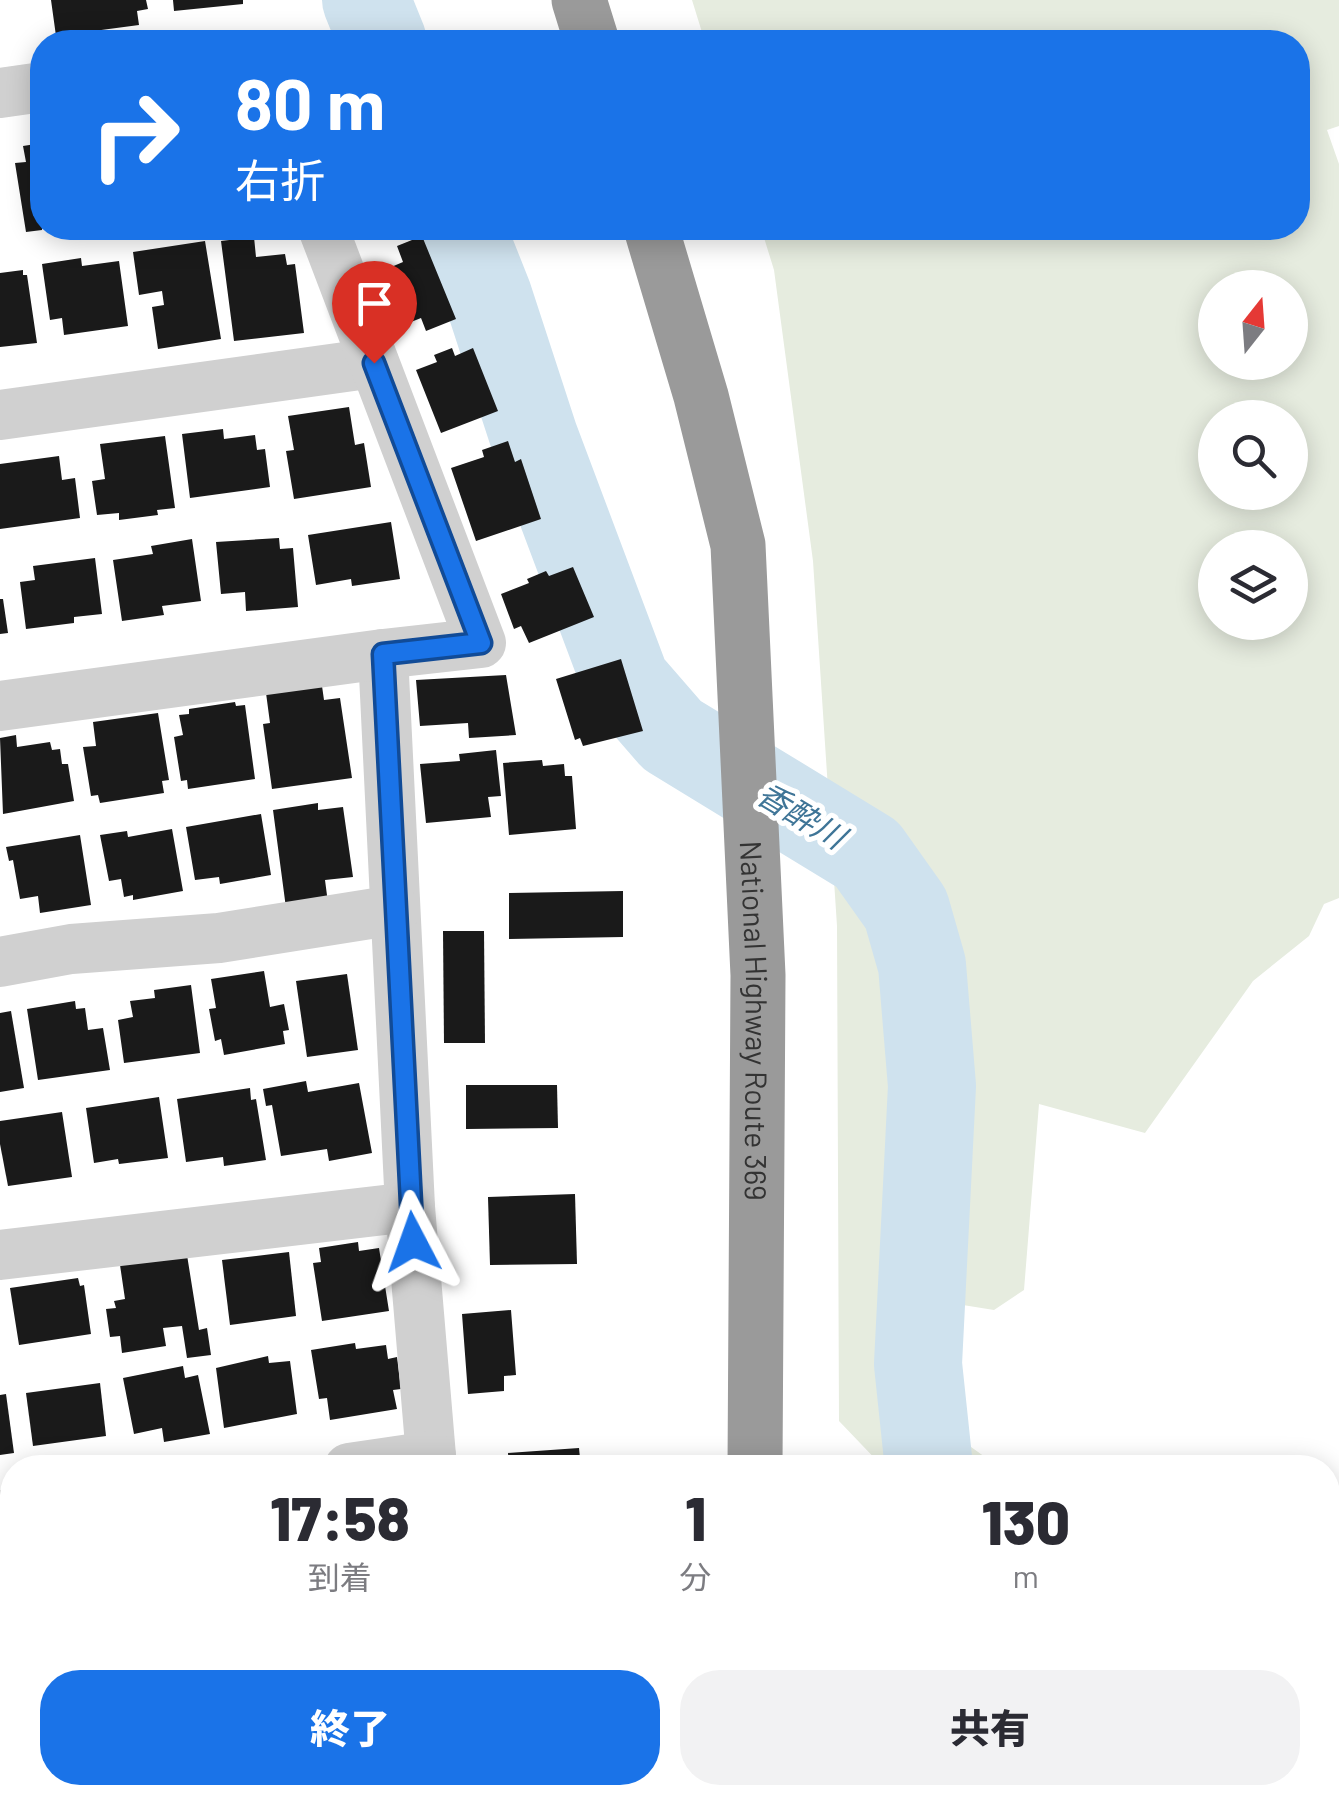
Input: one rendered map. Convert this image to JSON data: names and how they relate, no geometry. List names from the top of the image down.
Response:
{
  "streets": {
    "highway": ["National Highway Route 369"]
  },
  "water": ["香酔川"],
  "north": "top",
  "page": {
    "turn": ["80 m", "右折"],
    "eta": [
      "17:58",
      "到着",
      "1",
      "分",
      "130",
      "m"
    ],
    "buttons": ["終了", "共有"]
  }
}
